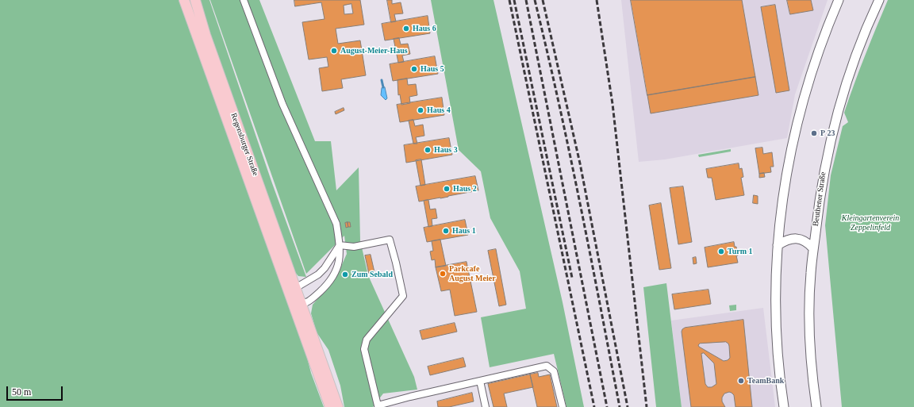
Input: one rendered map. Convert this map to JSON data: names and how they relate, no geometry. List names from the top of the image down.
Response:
{
  "streets": {
    "main road": ["Regensburger Straße", "Beuthener Straße"]
  },
  "parks": ["Kleingartenverein Zeppelinfeld"],
  "places": [
    "Haus 6",
    "August-Meier-Haus",
    "Haus 5",
    "Haus 4",
    "P 23",
    "Haus 3",
    "Haus 2",
    "Haus 1",
    "Turm 1",
    "Parkcafe August Meier",
    "Zum Sebald",
    "TeamBank"
  ],
  "scale_bar": "50 m"
}
